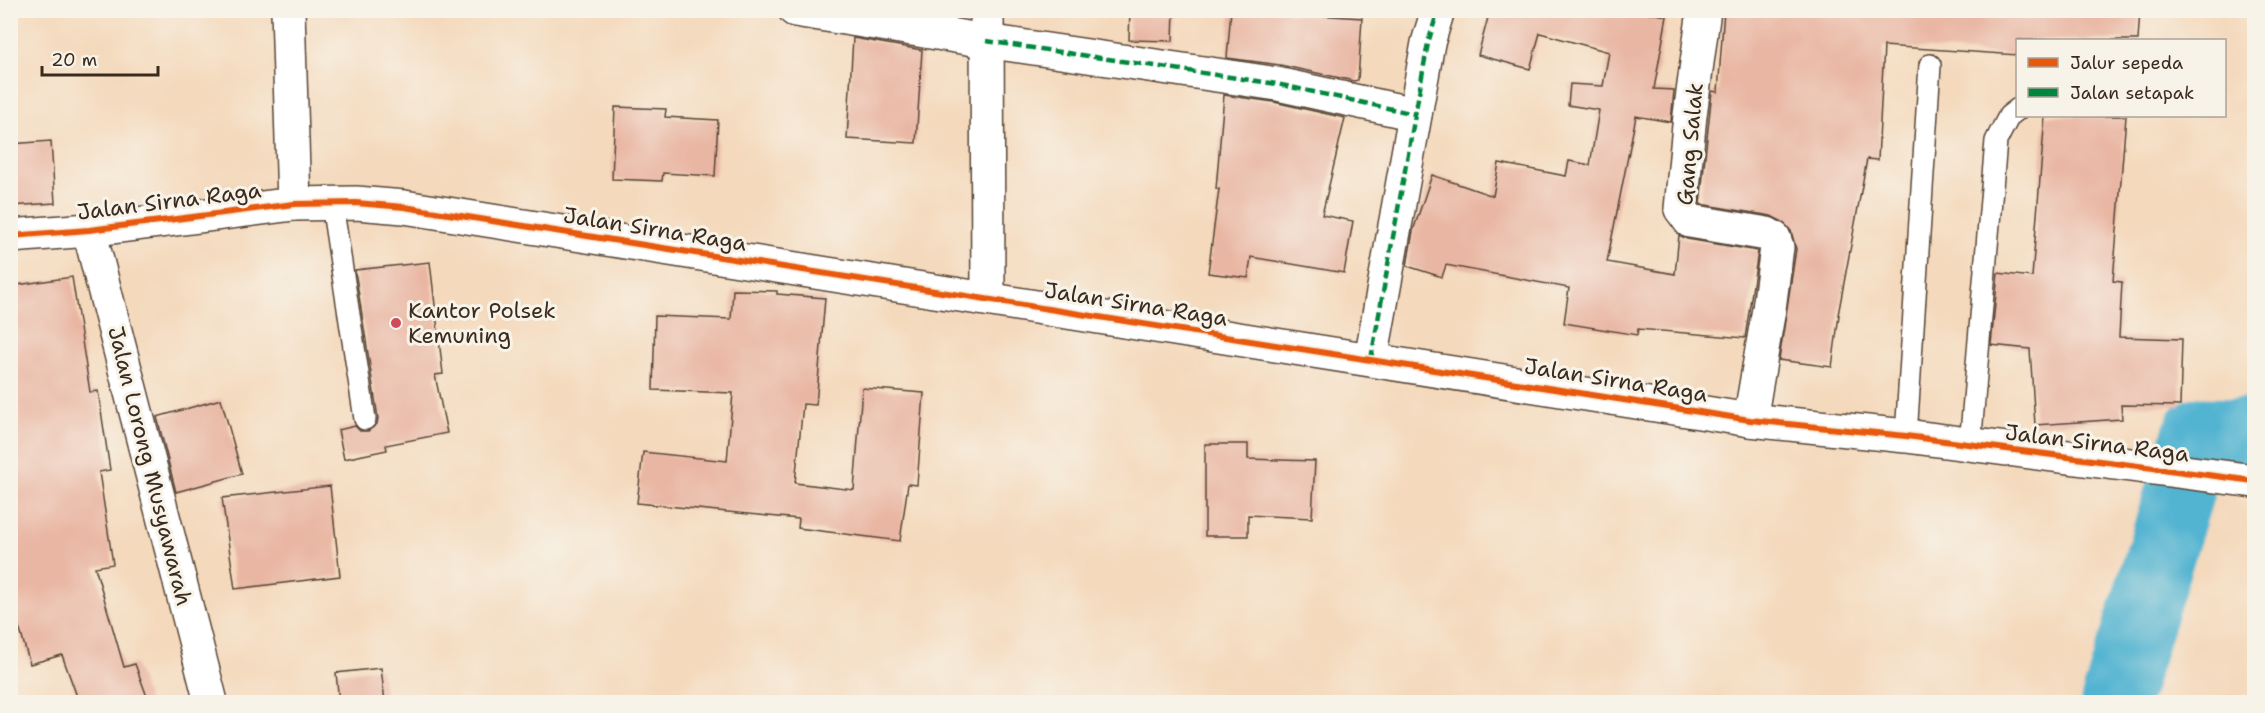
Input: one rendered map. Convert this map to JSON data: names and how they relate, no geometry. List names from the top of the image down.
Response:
{
  "streets": {
    "street": ["Gang Salak", "Jalan Sirna Raga", "Jalan Lorong Musyawarah"]
  },
  "crossings": [
    ["Gang Salak", "Jalan Sirna Raga"],
    ["Jalan Sirna Raga", "Jalan Lorong Musyawarah"]
  ],
  "places": ["Kantor Polsek Kemuning"],
  "legend": ["Jalur sepeda", "Jalan setapak"],
  "scale_bar": "20 m"
}
